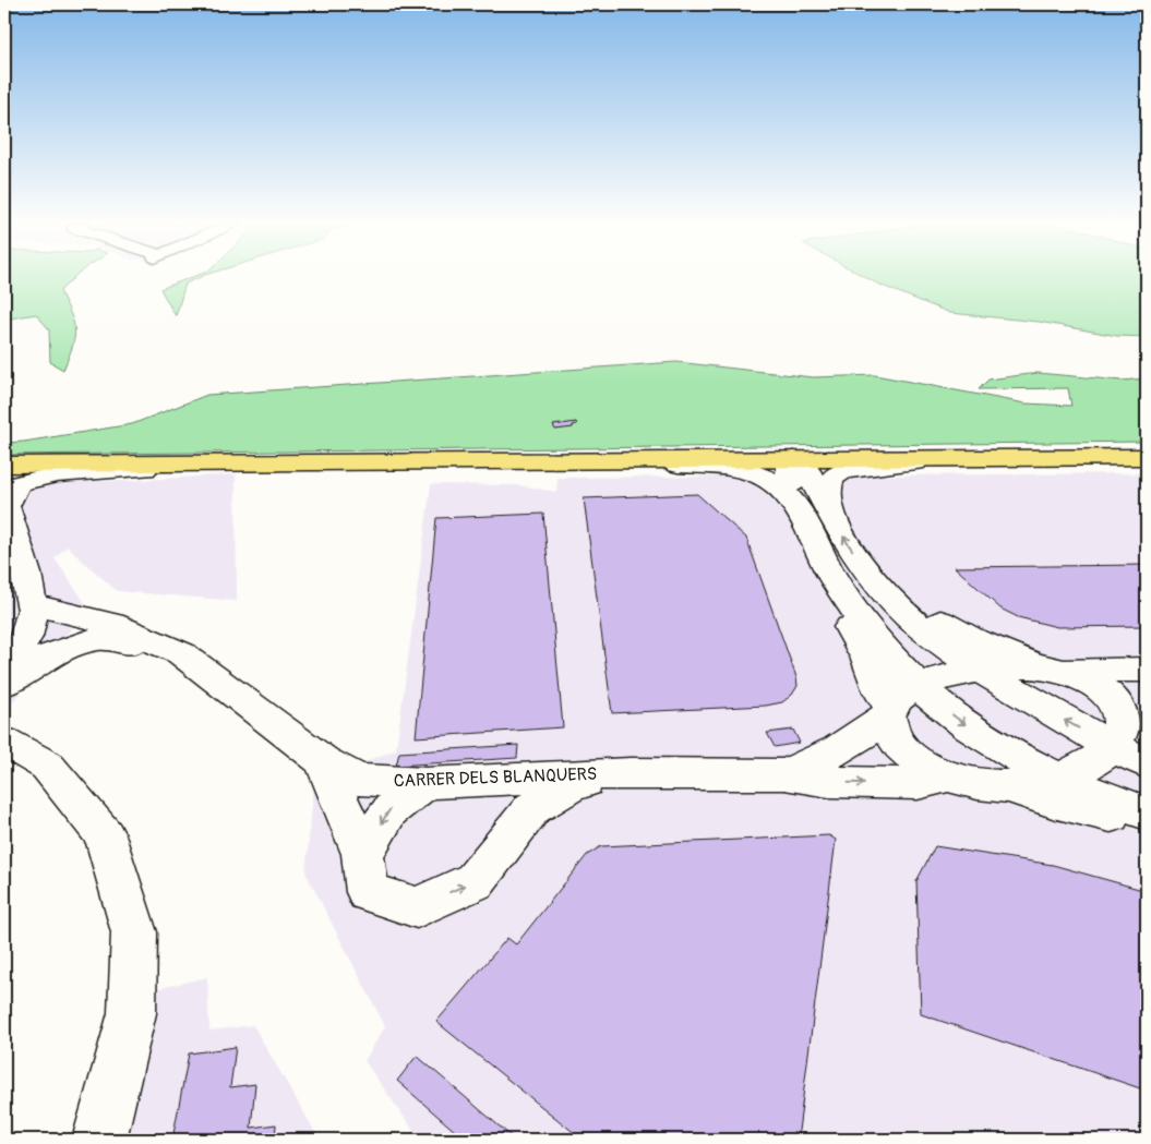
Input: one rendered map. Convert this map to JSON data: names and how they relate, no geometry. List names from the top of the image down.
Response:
{
  "streets": {
    "street": ["CARRER DELS BLANQUERS"]
  }
}
